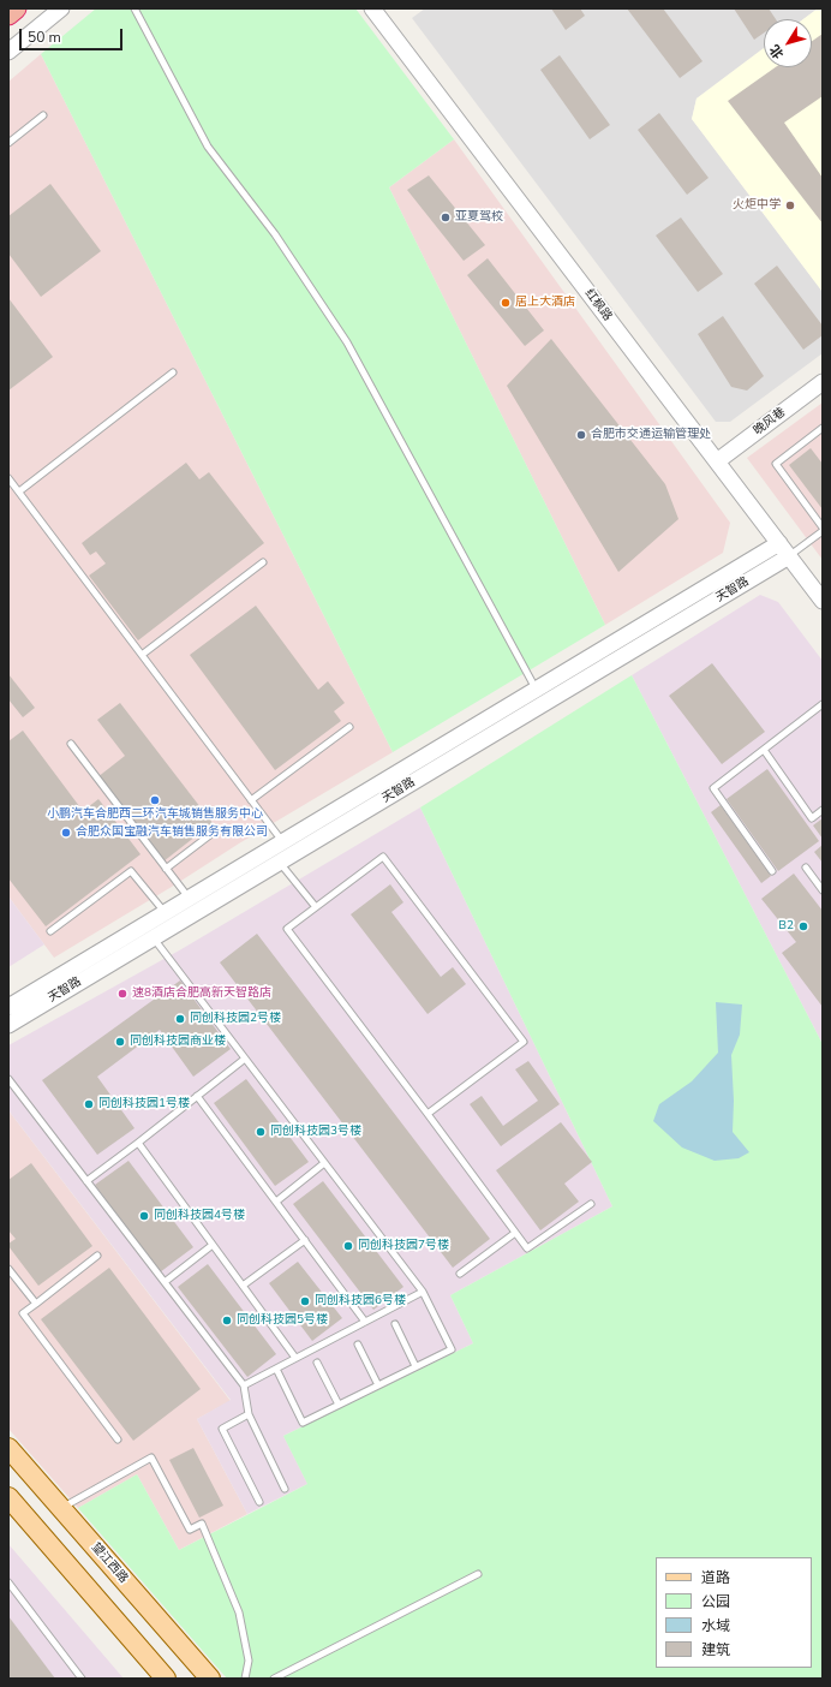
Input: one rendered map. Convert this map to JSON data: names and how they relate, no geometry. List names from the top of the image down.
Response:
{
  "streets": {
    "main road": ["望江西路"],
    "street": ["红枫路", "晚风巷", "天智路"]
  },
  "crossings": [
    ["红枫路", "晚风巷"],
    ["红枫路", "天智路"]
  ],
  "places": [
    "火炬中学",
    "亚夏驾校",
    "居上大酒店",
    "合肥市交通运输管理处",
    "小鹏汽车合肥西二环汽车城销售服务中心",
    "合肥众国宝融汽车销售服务有限公司",
    "B2",
    "速8酒店合肥高新天智路店",
    "同创科技园2号楼",
    "同创科技园商业楼",
    "同创科技园1号楼",
    "同创科技园3号楼",
    "同创科技园4号楼",
    "同创科技园7号楼",
    "同创科技园6号楼",
    "同创科技园5号楼"
  ],
  "legend": [
    "道路",
    "公园",
    "水域",
    "建筑"
  ],
  "scale_bar": "50 m",
  "north": "bottom left"
}
